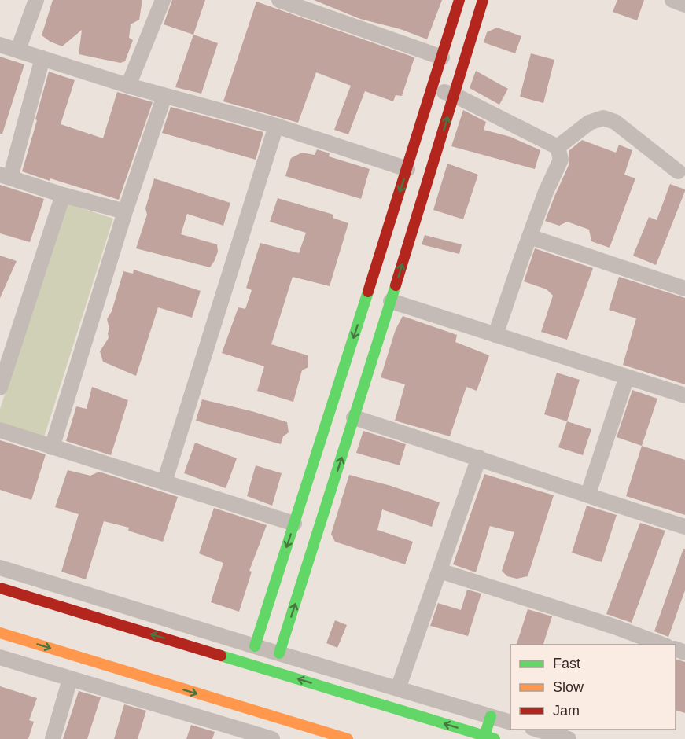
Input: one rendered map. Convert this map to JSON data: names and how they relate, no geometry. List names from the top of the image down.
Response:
{
  "legend": ["Fast", "Slow", "Jam"]
}
